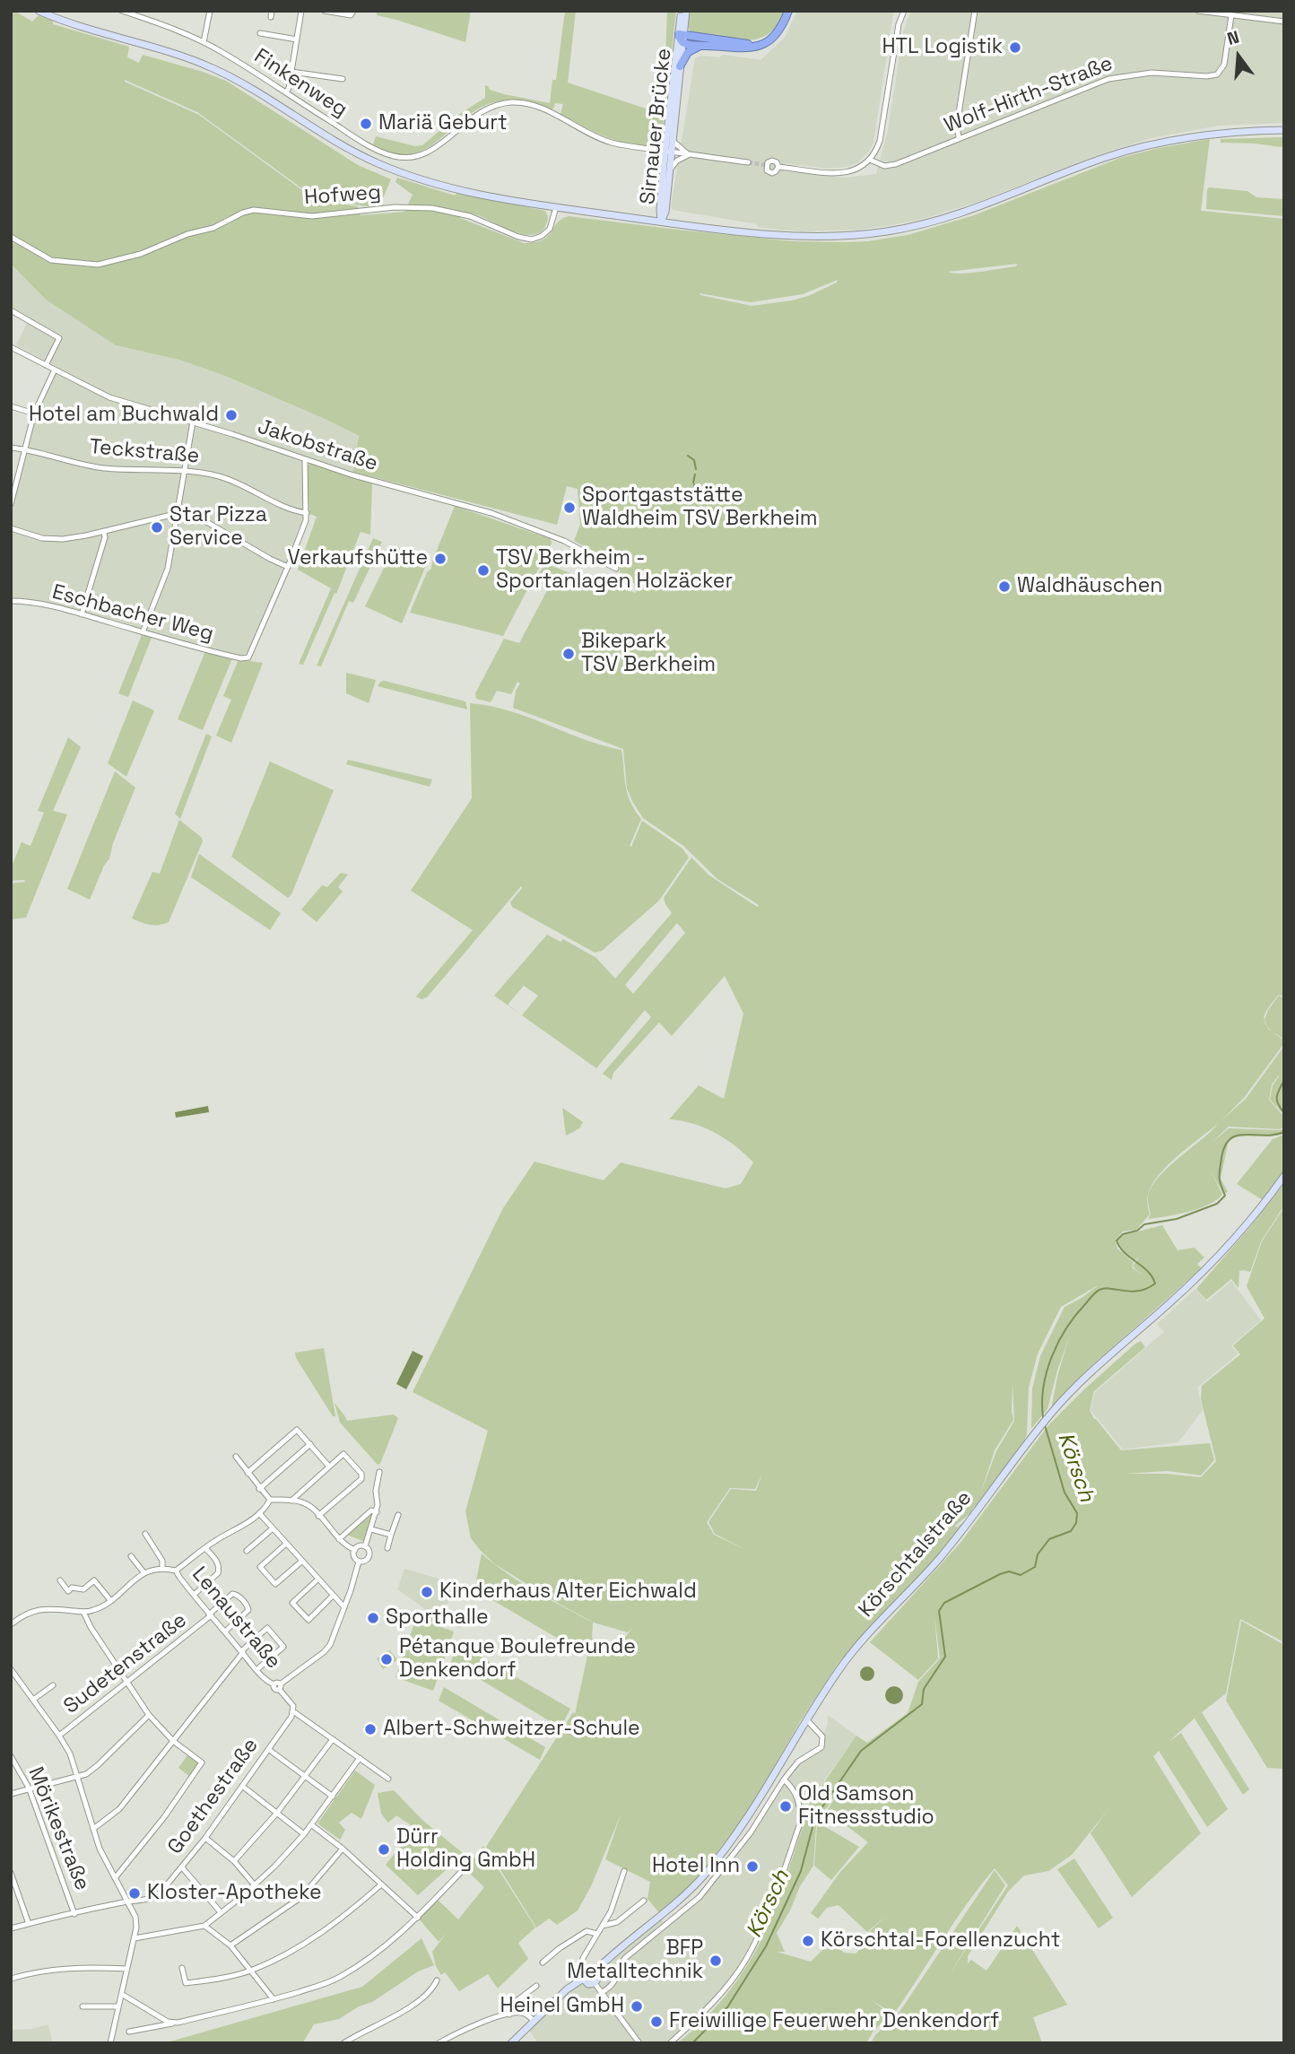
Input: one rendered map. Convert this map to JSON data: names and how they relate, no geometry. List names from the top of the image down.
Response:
{
  "streets": {
    "main road": ["Sirnauer Brücke", "Körschtalstraße"],
    "street": [
      "Finkenweg",
      "Wolf-Hirth-Straße",
      "Hofweg",
      "Jakobstraße",
      "Teckstraße",
      "Eschbacher Weg",
      "Lenaustraße",
      "Sudetenstraße",
      "Goethestraße",
      "Mörikestraße"
    ]
  },
  "crossings": [
    ["Finkenweg", "Sirnauer Brücke"],
    ["Lenaustraße", "Sudetenstraße"],
    ["Goethestraße", "Mörikestraße"]
  ],
  "water": ["Körsch"],
  "places": [
    "HTL Logistik",
    "Mariä Geburt",
    "Hotel am Buchwald",
    "Sportgaststätte Waldheim TSV Berkheim",
    "Star Pizza Service",
    "Verkaufshütte",
    "TSV Berkheim - Sportanlagen Holzäcker",
    "Waldhäuschen",
    "Bikepark TSV Berkheim",
    "Kinderhaus Alter Eichwald",
    "Sporthalle",
    "Pétanque Boulefreunde Denkendorf",
    "Albert-Schweitzer-Schule",
    "Old Samson Fitnessstudio",
    "Dürr Holding GmbH",
    "Hotel Inn",
    "Kloster-Apotheke",
    "Körschtal-Forellenzucht",
    "BFP Metalltechnik",
    "Heinel GmbH",
    "Freiwillige Feuerwehr Denkendorf"
  ],
  "north": "top"
}
